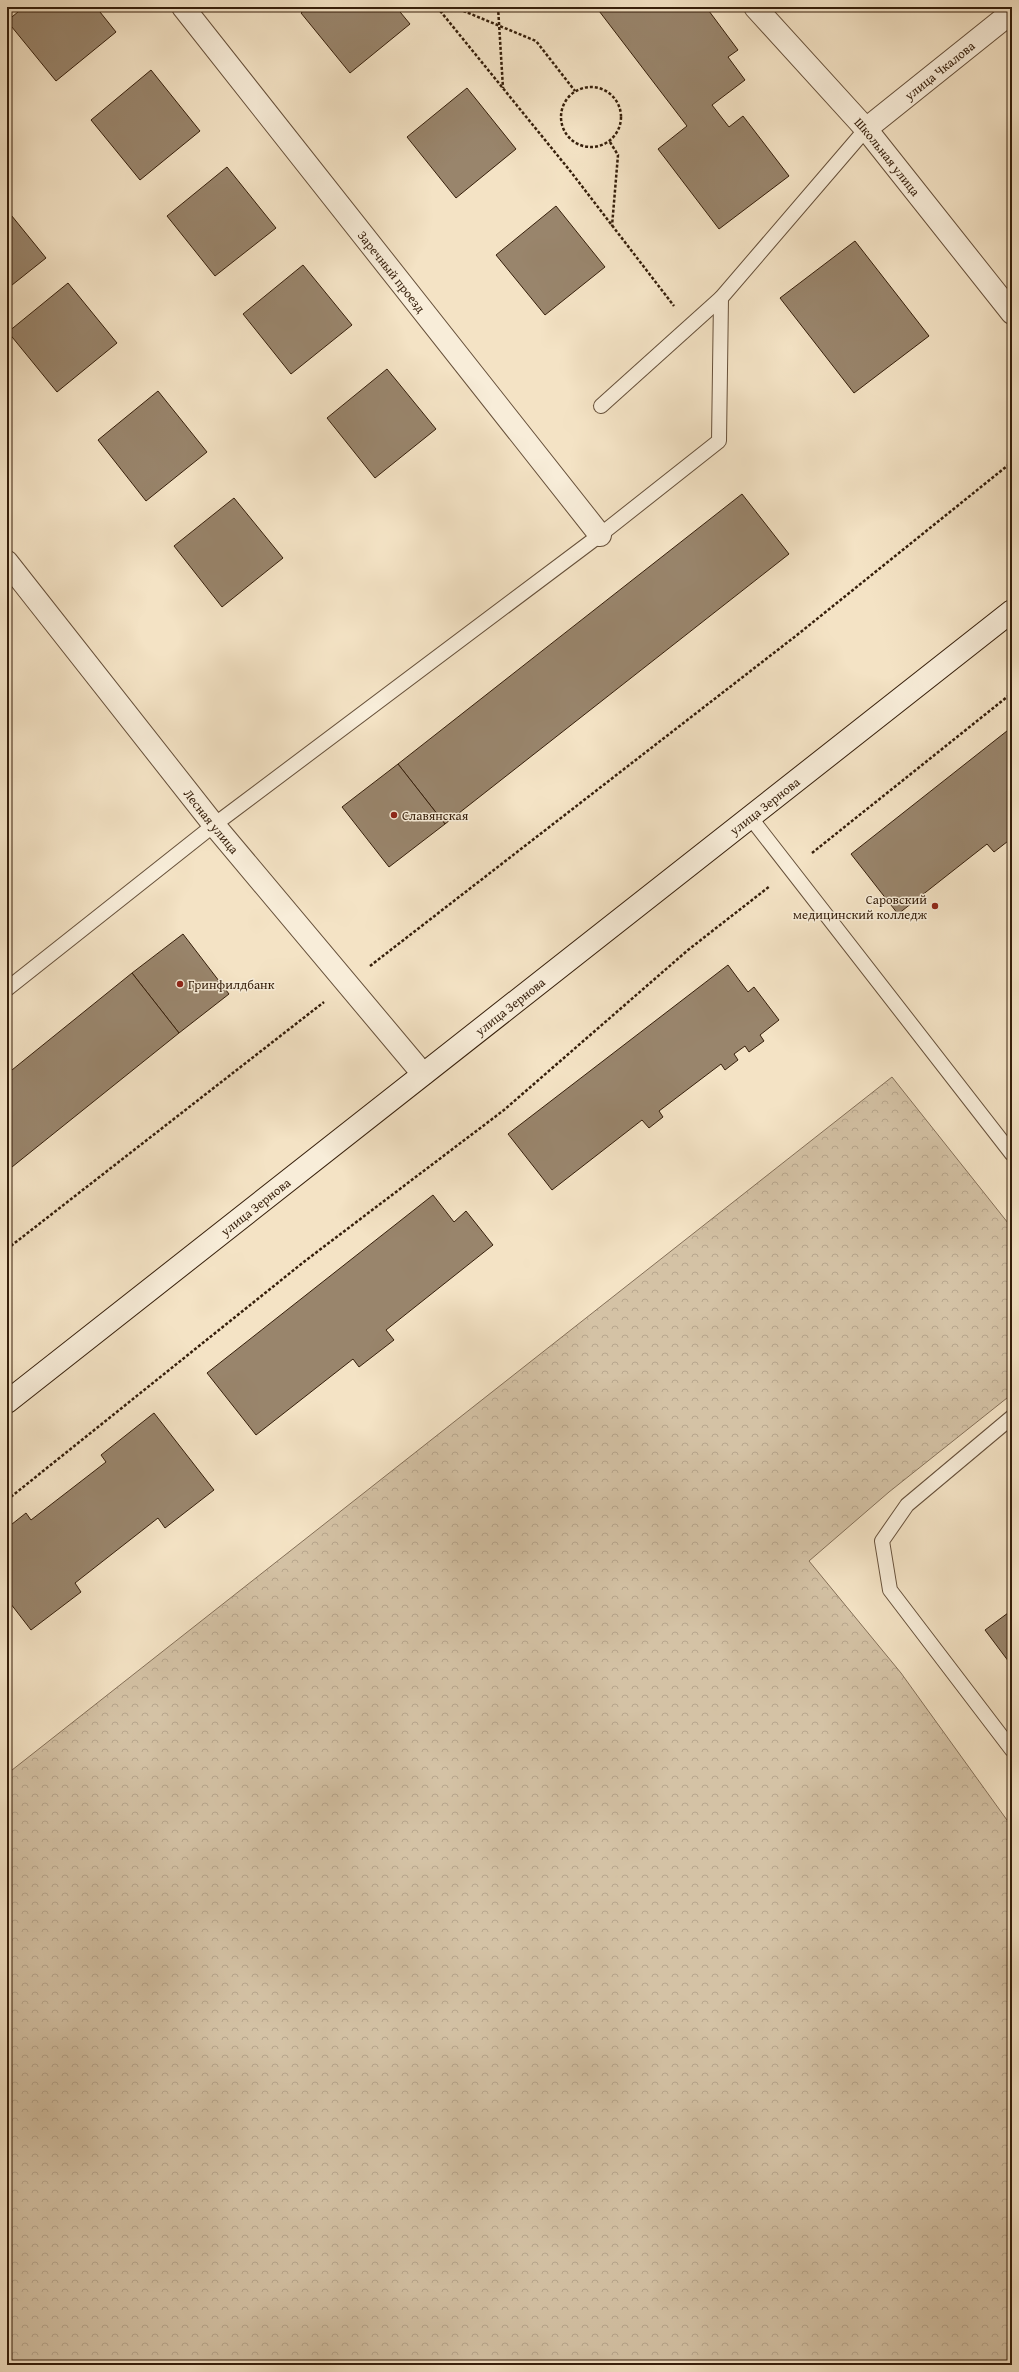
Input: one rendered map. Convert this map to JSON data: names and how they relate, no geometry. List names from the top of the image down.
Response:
{
  "streets": {
    "street": [
      "улица Чкалова",
      "Школьная улица",
      "Заречный проезд",
      "улица Зернова",
      "Лесная улица"
    ]
  },
  "crossings": [
    ["улица Чкалова", "Школьная улица"],
    ["улица Зернова", "Лесная улица"]
  ],
  "places": ["Славянская", "Саровский медицинский колледж", "Гринфилдбанк"]
}
